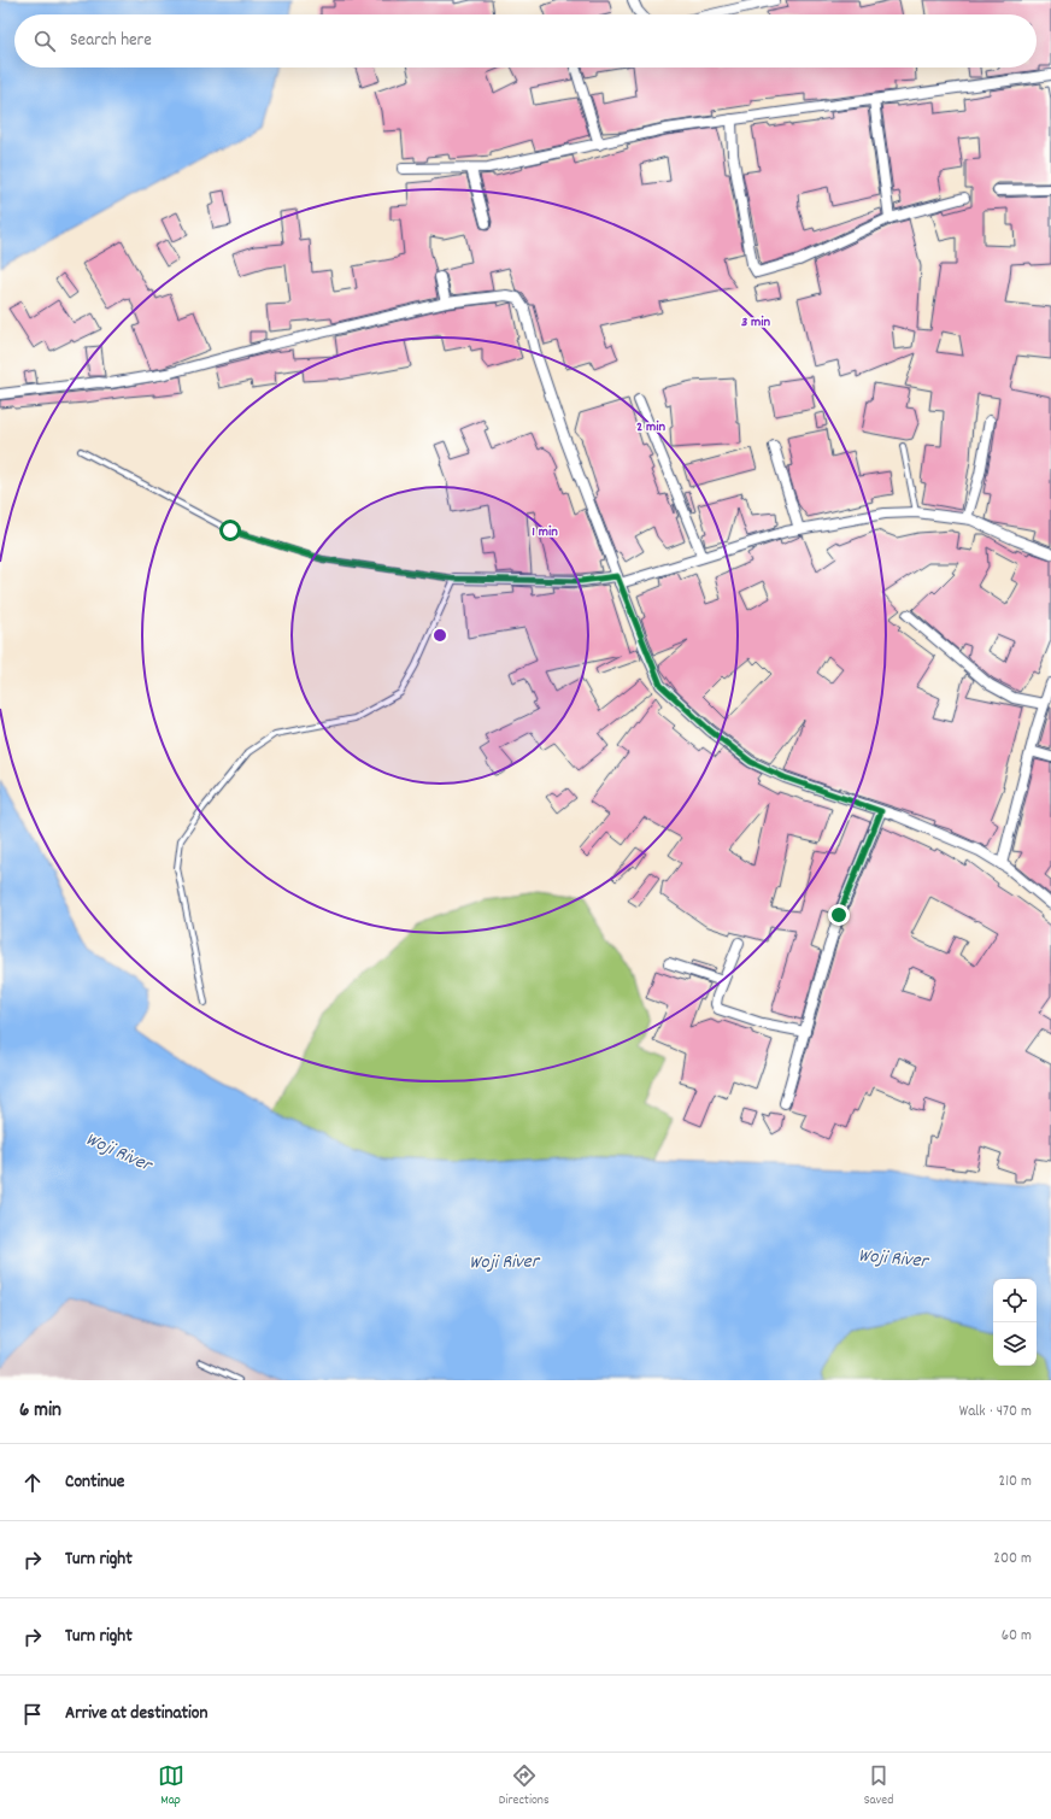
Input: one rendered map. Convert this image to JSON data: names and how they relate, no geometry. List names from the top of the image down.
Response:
{
  "water": ["Woji River"],
  "page": {
    "search": "Search here",
    "heading": ["6 min", "Walk · 470 m"],
    "list": [
      ["Continue", "210 m"],
      ["Turn right", "200 m"],
      ["Turn right", "60 m"],
      "Arrive at destination"
    ],
    "nav": ["Map", "Directions", "Saved"]
  },
  "rings": ["3 min", "2 min", "1 min"]
}
